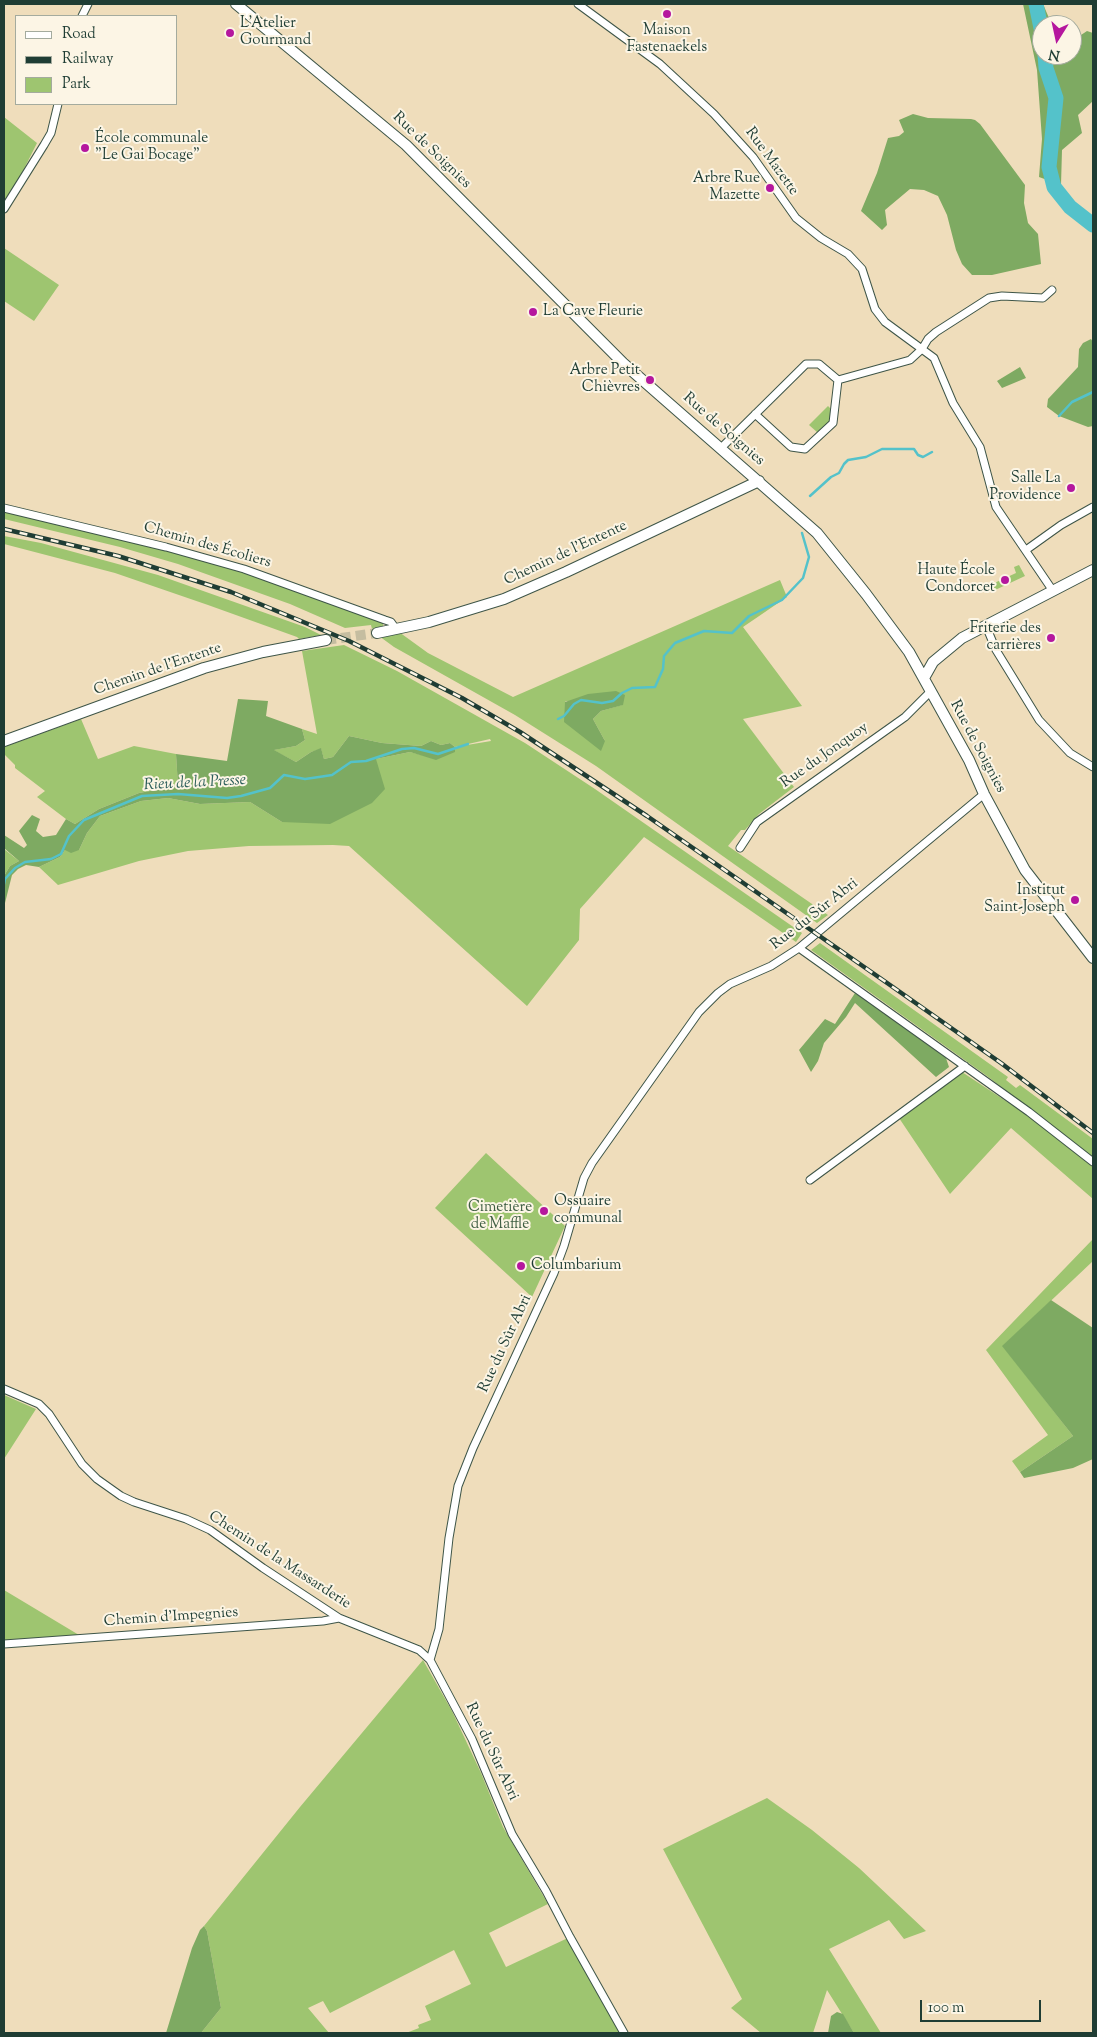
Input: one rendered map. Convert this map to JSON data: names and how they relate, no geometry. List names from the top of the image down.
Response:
{
  "streets": {
    "street": [
      "Rue de Soignies",
      "Rue Mazette",
      "Chemin des Écoliers",
      "Chemin de l'Entente",
      "Rue du Jonquoy",
      "Rue du Sûr Abri",
      "Chemin de la Massarderie",
      "Chemin d'Impegnies"
    ]
  },
  "crossings": [
    ["Rue de Soignies", "Chemin de l'Entente"],
    ["Rue de Soignies", "Rue du Jonquoy"],
    ["Rue de Soignies", "Rue du Sûr Abri"],
    ["Chemin des Écoliers", "Chemin de l'Entente"],
    ["Rue du Sûr Abri", "Chemin de la Massarderie"],
    ["Chemin de la Massarderie", "Chemin d'Impegnies"]
  ],
  "water": ["Rieu de la Presse"],
  "parks": ["Cimetière de Maffle"],
  "places": [
    "Maison Fastenaekels",
    "L'Atelier Gourmand",
    "École communale \"Le Gai Bocage\"",
    "Arbre Rue Mazette",
    "La Cave Fleurie",
    "Arbre Petit Chièvres",
    "Salle La Providence",
    "Haute École Condorcet",
    "Friterie des carrières",
    "Institut Saint-Joseph",
    "Ossuaire communal",
    "Columbarium"
  ],
  "legend": ["Road", "Railway", "Park"],
  "scale_bar": "100 m",
  "north": "bottom"
}
